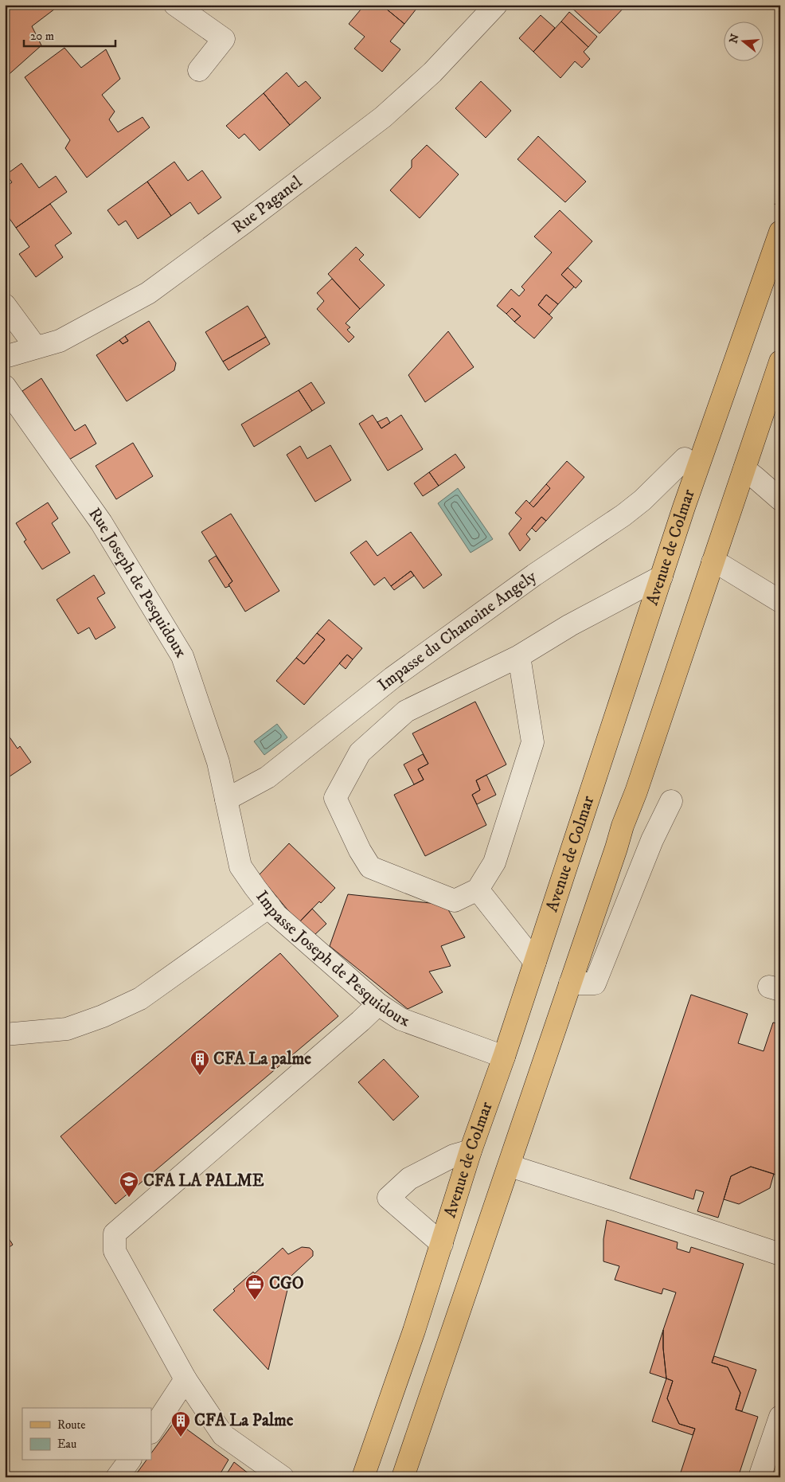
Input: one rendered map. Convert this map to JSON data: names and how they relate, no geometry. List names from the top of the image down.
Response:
{
  "streets": {
    "main road": ["Avenue de Colmar"],
    "street": [
      "Rue Paganel",
      "Rue Joseph de Pesquidoux",
      "Impasse du Chanoine Angely",
      "Impasse Joseph de Pesquidoux"
    ]
  },
  "crossings": [
    ["Avenue de Colmar", "Impasse Joseph de Pesquidoux"],
    ["Rue Joseph de Pesquidoux", "Impasse du Chanoine Angely"],
    ["Rue Joseph de Pesquidoux", "Impasse Joseph de Pesquidoux"],
    ["Impasse du Chanoine Angely", "Impasse Joseph de Pesquidoux"]
  ],
  "places": {
    "building": ["CFA La palme", "CFA La Palme"],
    "school or university": ["CFA LA PALME"],
    "office": ["CGO"]
  },
  "legend": ["Route", "Eau"],
  "scale_bar": "20 m",
  "north": "left"
}
